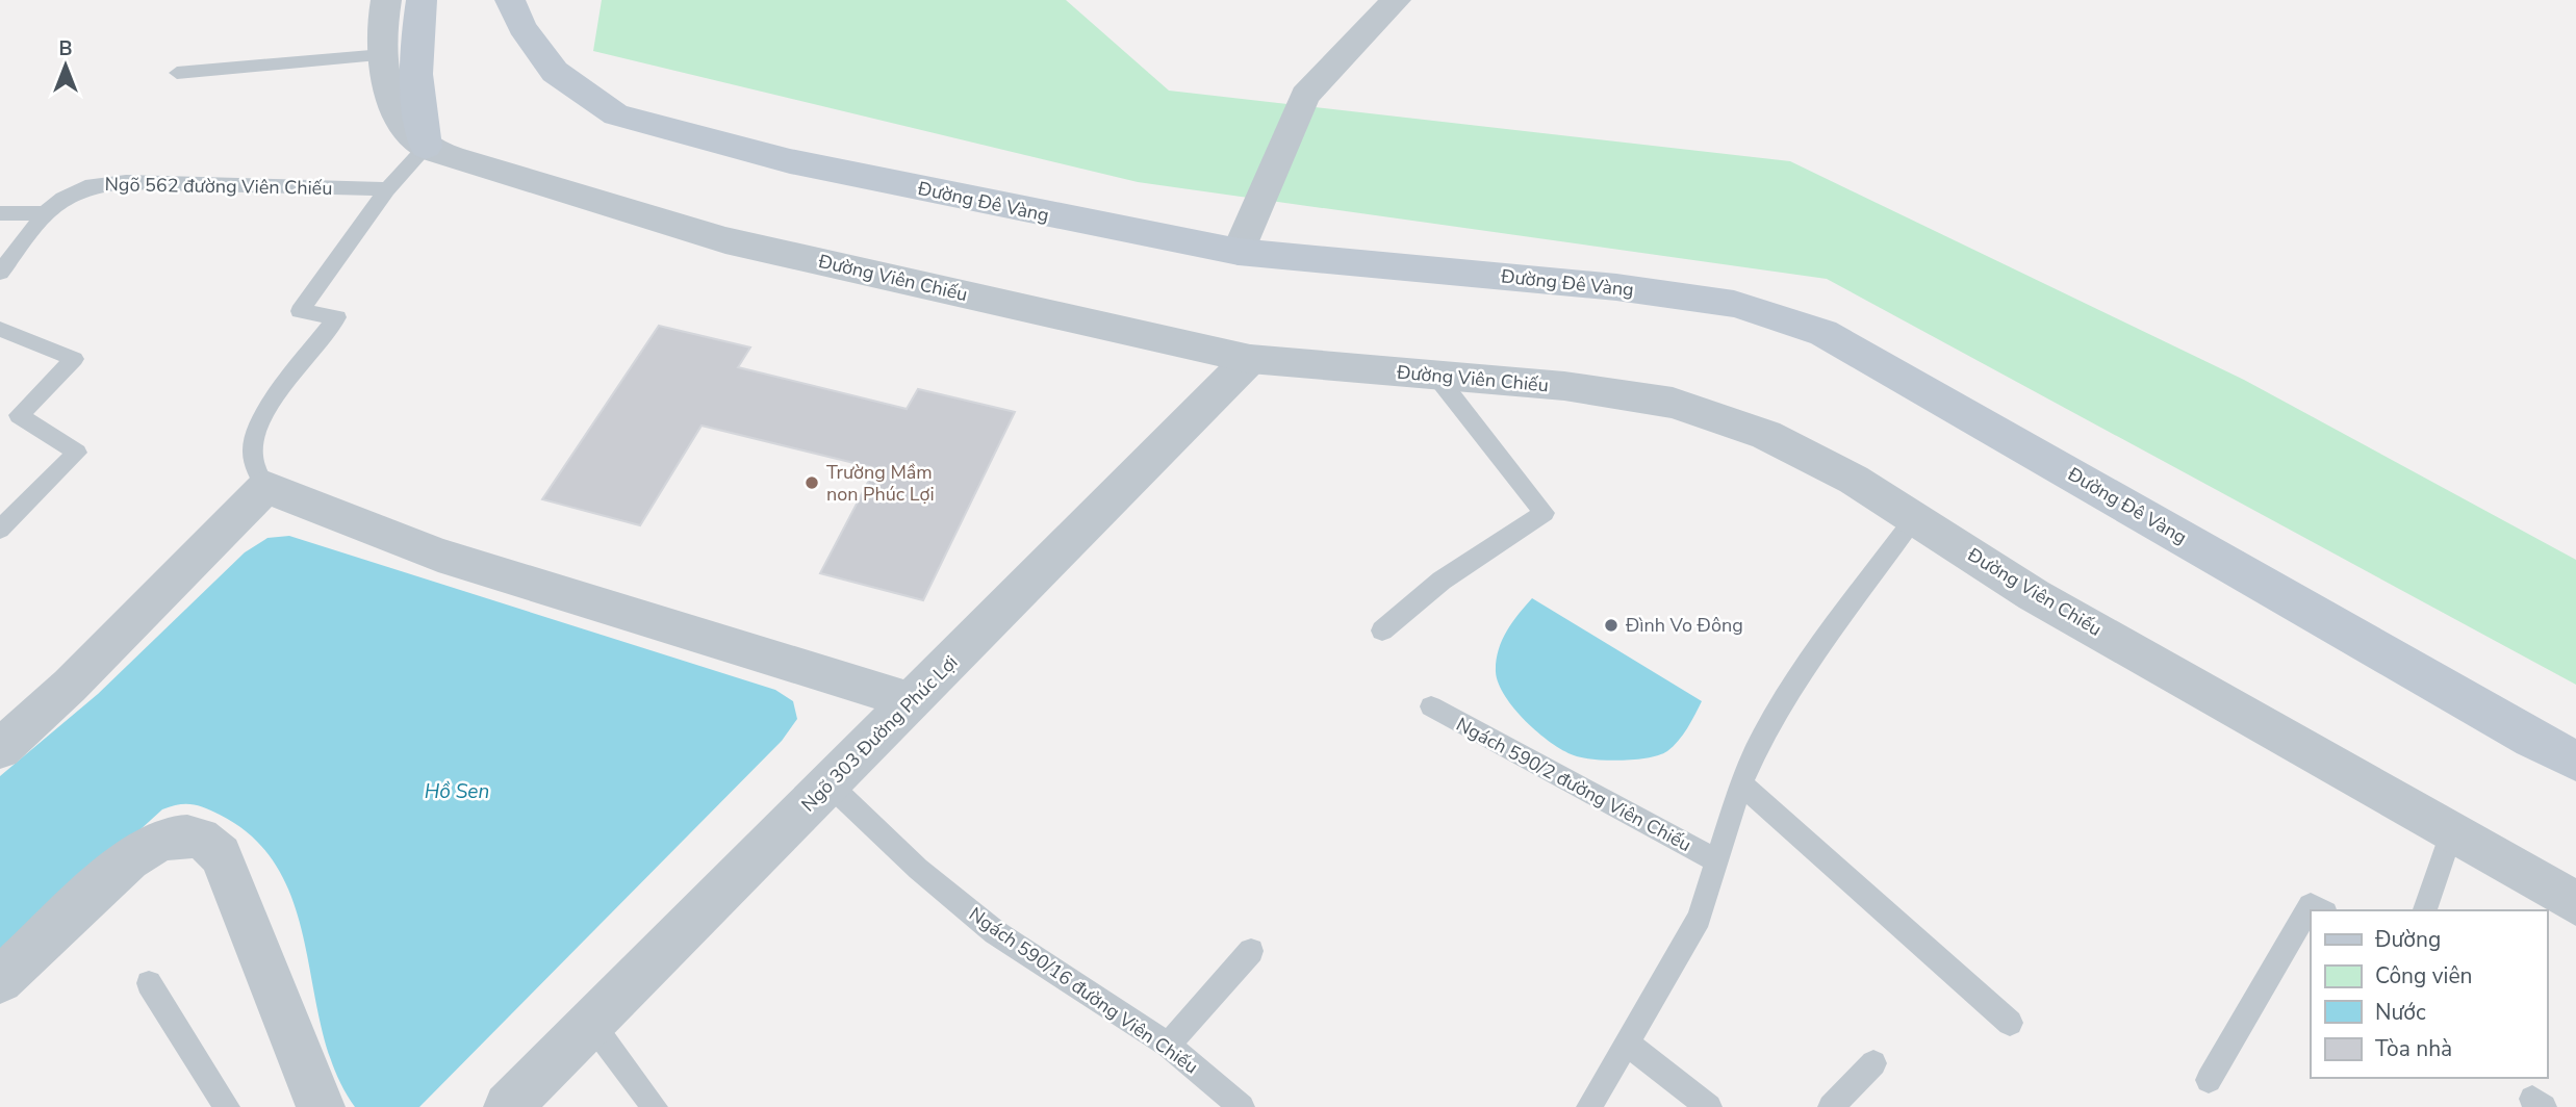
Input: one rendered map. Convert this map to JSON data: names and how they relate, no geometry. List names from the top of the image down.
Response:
{
  "streets": {
    "main road": ["Đường Đê Vàng"],
    "street": ["Đường Viên Chiếu", "Ngõ 303 Đường Phúc Lợi"],
    "lane": ["Ngõ 562 đường Viên Chiếu", "Ngách 590/2 đường Viên Chiếu", "Ngách 590/16 đường Viên Chiếu"]
  },
  "crossings": [
    ["Đường Viên Chiếu", "Ngõ 303 Đường Phúc Lợi"],
    ["Ngõ 303 Đường Phúc Lợi", "Ngách 590/16 đường Viên Chiếu"]
  ],
  "water": ["Hồ Sen"],
  "places": ["Trường Mầm non Phúc Lợi", "Đình Vo Đông"],
  "legend": [
    "Đường",
    "Công viên",
    "Nước",
    "Tòa nhà"
  ],
  "north": "top"
}
